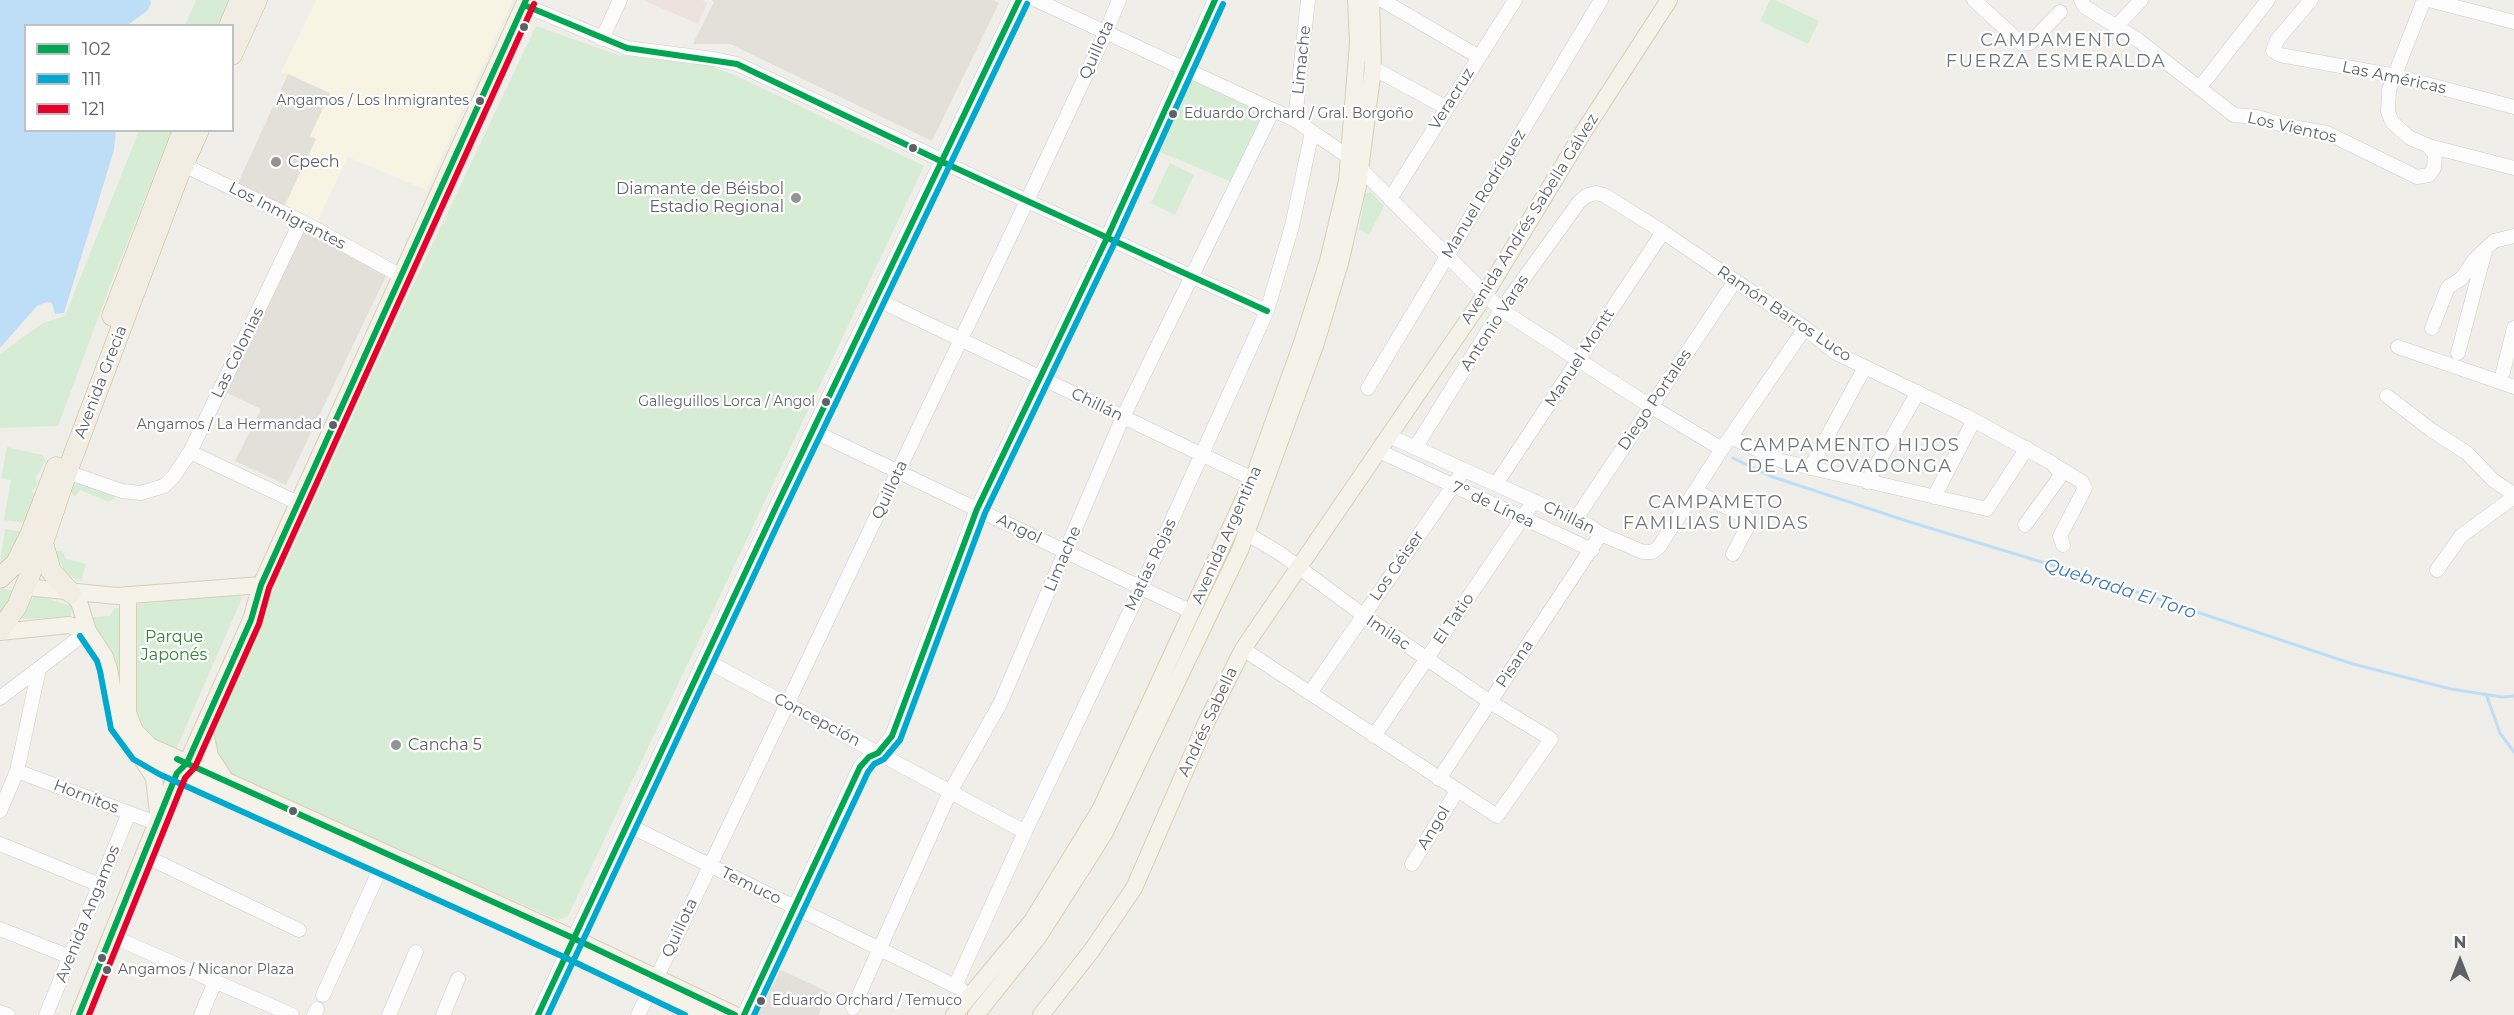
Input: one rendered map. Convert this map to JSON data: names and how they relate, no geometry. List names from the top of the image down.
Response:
{
  "streets": {
    "highway": ["Avenida Grecia"],
    "main road": [
      "Avenida Andrés Sabella Gálvez",
      "Avenida Argentina",
      "Andrés Sabella",
      "Avenida Angamos"
    ],
    "street": [
      "Quillota",
      "Limache",
      "Las Américas",
      "Veracruz",
      "Los Vientos",
      "Manuel Rodríguez",
      "Los Inmigrantes",
      "Ramón Barros Luco",
      "Antonio Varas",
      "Las Colonias",
      "Manuel Montt",
      "Diego Portales",
      "Chillán",
      "7º de Línea",
      "Angol",
      "Matías Rojas",
      "Los Géiser",
      "El Tatio",
      "Imilac",
      "Pisana",
      "Concepción",
      "Hornitos",
      "Temuco"
    ]
  },
  "crossings": [
    ["Quillota", "Chillán"],
    ["Quillota", "Angol"],
    ["Quillota", "Concepción"],
    ["Quillota", "Temuco"],
    ["Limache", "Chillán"],
    ["Limache", "Angol"],
    ["Limache", "Concepción"],
    ["Limache", "Temuco"],
    ["Los Inmigrantes", "Las Colonias"],
    ["Los Inmigrantes", "Avenida Grecia"],
    ["Los Inmigrantes", "Avenida Angamos"],
    ["Avenida Andrés Sabella Gálvez", "Chillán"],
    ["Avenida Andrés Sabella Gálvez", "Andrés Sabella"],
    ["Ramón Barros Luco", "Antonio Varas"],
    ["Ramón Barros Luco", "Manuel Montt"],
    ["Ramón Barros Luco", "Diego Portales"],
    ["Antonio Varas", "Chillán"],
    ["Las Colonias", "Avenida Grecia"],
    ["Manuel Montt", "Chillán"],
    ["Diego Portales", "Chillán"],
    ["Chillán", "Avenida Argentina"],
    ["Chillán", "Matías Rojas"],
    ["Chillán", "Los Géiser"],
    ["Chillán", "El Tatio"],
    ["Chillán", "Andrés Sabella"],
    ["7º de Línea", "Los Géiser"],
    ["7º de Línea", "El Tatio"],
    ["7º de Línea", "Pisana"],
    ["7º de Línea", "Andrés Sabella"],
    ["Angol", "Avenida Argentina"],
    ["Angol", "Matías Rojas"],
    ["Angol", "Los Géiser"],
    ["Angol", "El Tatio"],
    ["Angol", "Imilac"],
    ["Angol", "Pisana"],
    ["Angol", "Andrés Sabella"],
    ["Avenida Argentina", "Imilac"],
    ["Avenida Argentina", "Temuco"],
    ["Matías Rojas", "Concepción"],
    ["Matías Rojas", "Temuco"],
    ["Los Géiser", "Imilac"],
    ["El Tatio", "Imilac"],
    ["Imilac", "Pisana"],
    ["Imilac", "Andrés Sabella"],
    ["Hornitos", "Avenida Angamos"]
  ],
  "districts": ["CAMPAMENTO FUERZA ESMERALDA", "CAMPAMENTO HIJOS DE LA COVADONGA", "CAMPAMETO FAMILIAS UNIDAS"],
  "water": ["Quebrada El Toro"],
  "parks": ["Parque Japonés"],
  "places": [
    "Angamos / Los Inmigrantes",
    "Eduardo Orchard / Gral. Borgoño",
    "Cpech",
    "Diamante de Béisbol Estadio Regional",
    "Galleguillos Lorca / Angol",
    "Angamos / La Hermandad",
    "Cancha 5",
    "Angamos / Nicanor Plaza",
    "Eduardo Orchard / Temuco"
  ],
  "lines": ["transit line 102", "transit line 111", "transit line 121"],
  "legend": ["102", "111", "121"],
  "north": "top"
}
